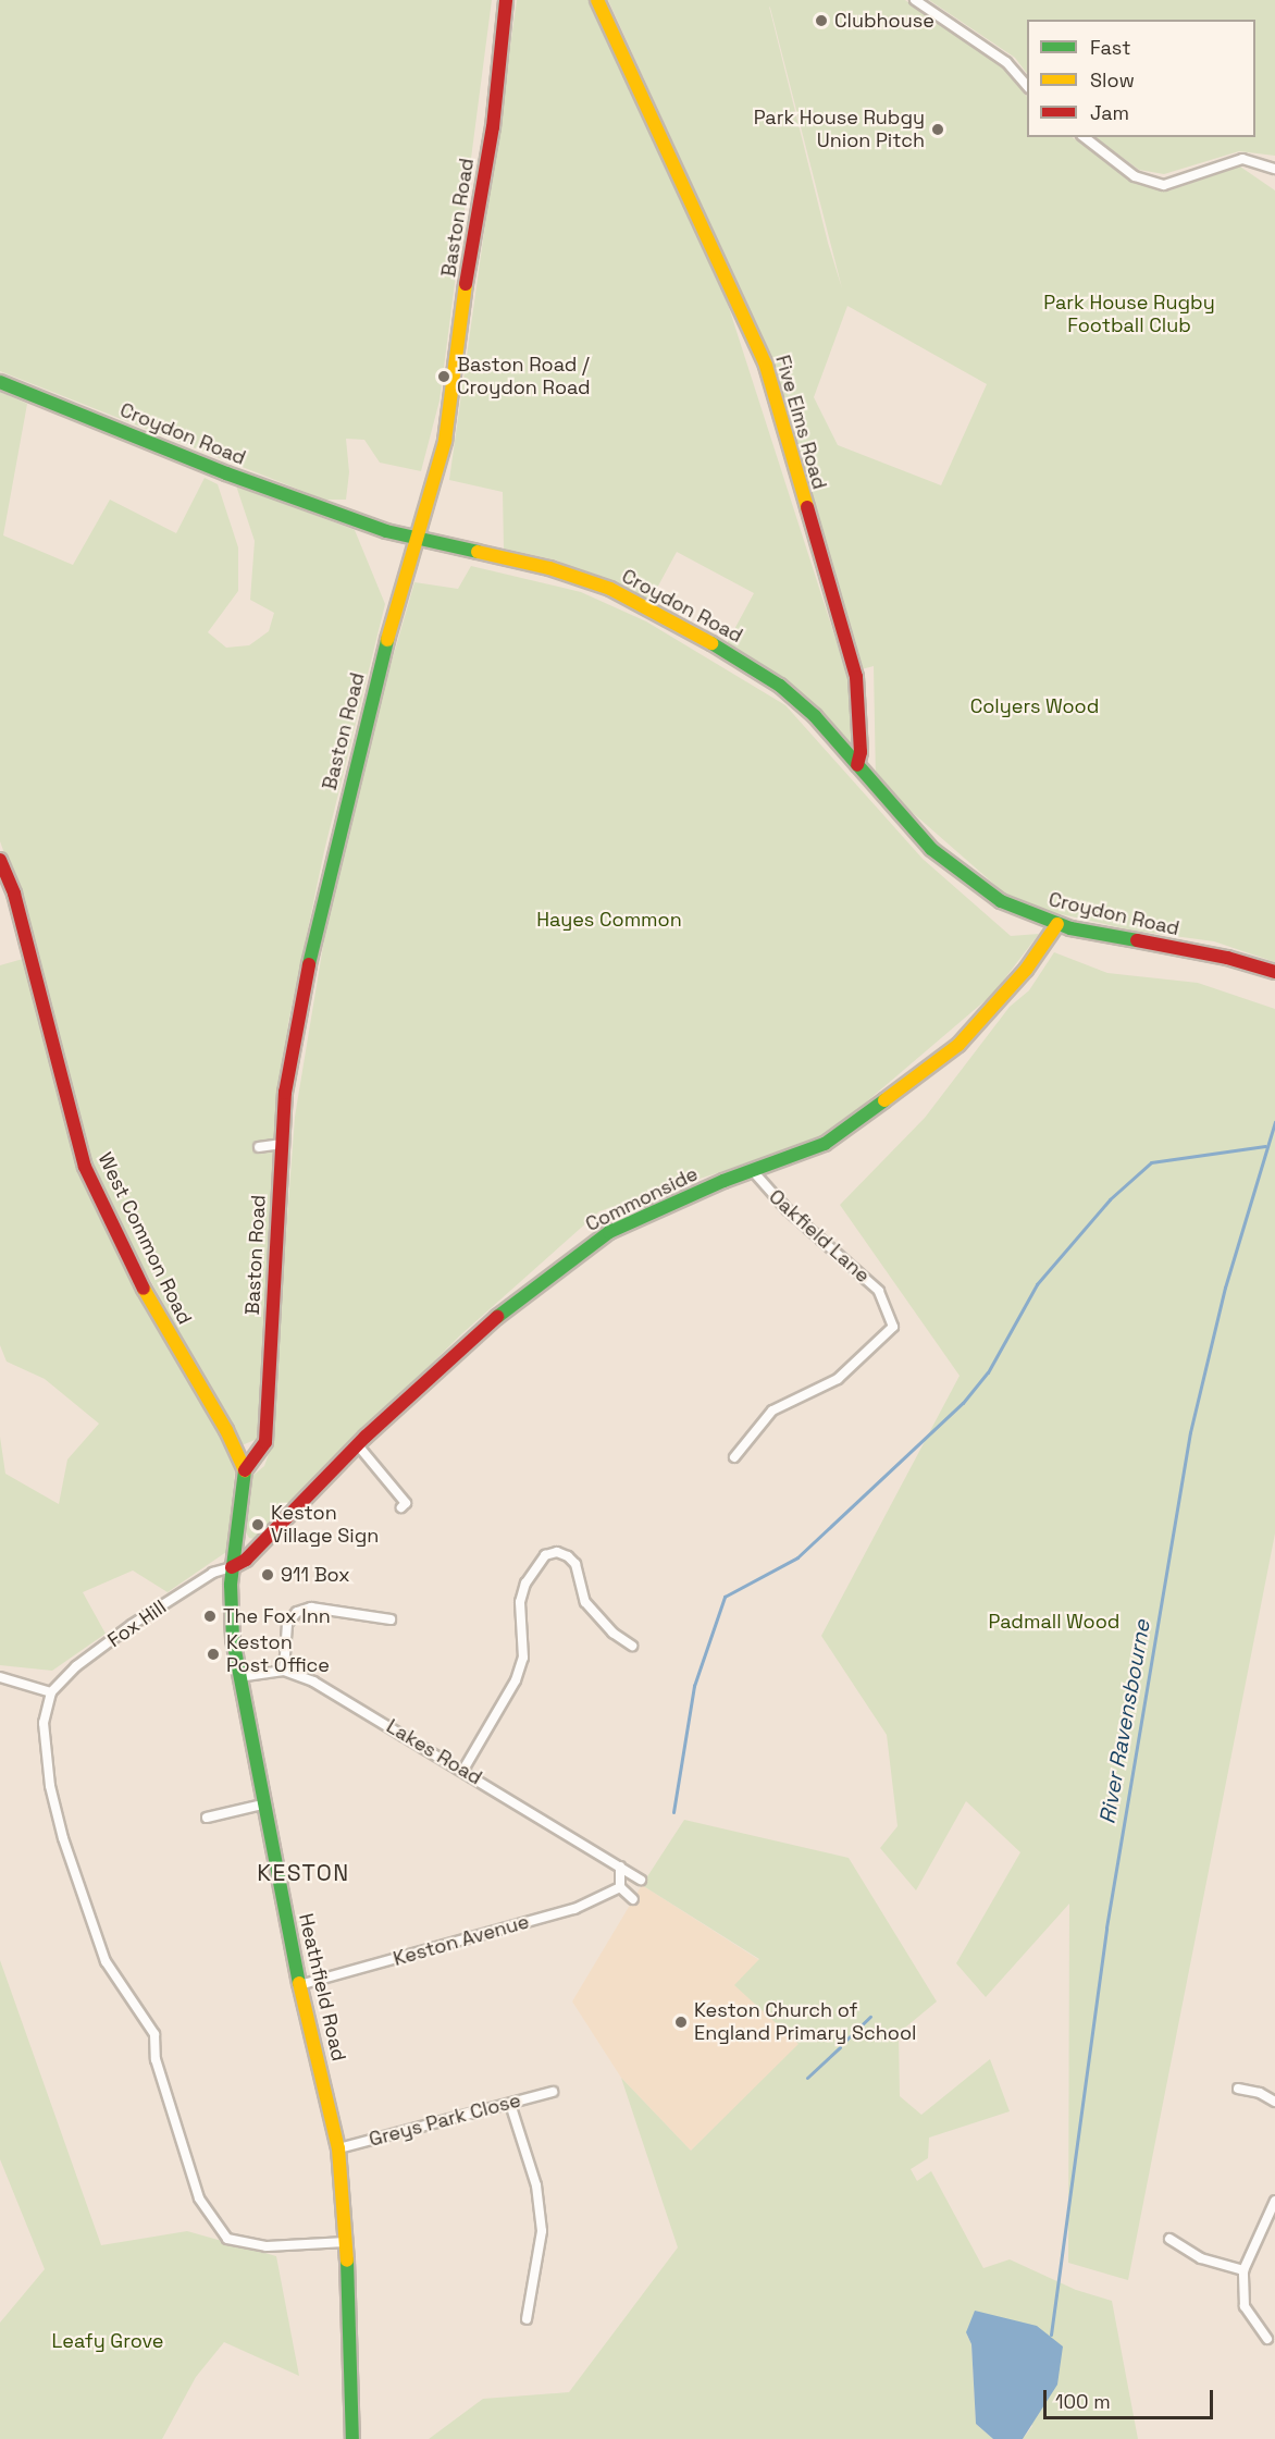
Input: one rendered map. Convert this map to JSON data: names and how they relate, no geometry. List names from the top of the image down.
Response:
{
  "streets": {
    "main road": [
      "Baston Road",
      "Five Elms Road",
      "Croydon Road",
      "Commonside",
      "West Common Road",
      "Heathfield Road"
    ],
    "street": [
      "Oakfield Lane",
      "Fox Hill",
      "Lakes Road",
      "Keston Avenue",
      "Greys Park Close"
    ]
  },
  "crossings": [
    ["Baston Road", "Croydon Road"],
    ["Baston Road", "West Common Road"],
    ["Baston Road", "Heathfield Road"],
    ["Five Elms Road", "Croydon Road"],
    ["Croydon Road", "Commonside"],
    ["Commonside", "Oakfield Lane"],
    ["Commonside", "Fox Hill"],
    ["Commonside", "Heathfield Road"],
    ["West Common Road", "Heathfield Road"],
    ["Fox Hill", "Heathfield Road"],
    ["Keston Avenue", "Heathfield Road"],
    ["Heathfield Road", "Greys Park Close"]
  ],
  "districts": ["KESTON"],
  "water": ["River Ravensbourne"],
  "parks": [
    "Park House Rugby Football Club",
    "Colyers Wood",
    "Hayes Common",
    "Padmall Wood",
    "Leafy Grove"
  ],
  "places": [
    "Clubhouse",
    "Park House Rubgy Union Pitch",
    "Baston Road / Croydon Road",
    "Keston Village Sign",
    "911 Box",
    "The Fox Inn",
    "Keston Post Office",
    "Keston Church of England Primary School"
  ],
  "legend": ["Fast", "Slow", "Jam"],
  "scale_bar": "100 m"
}
